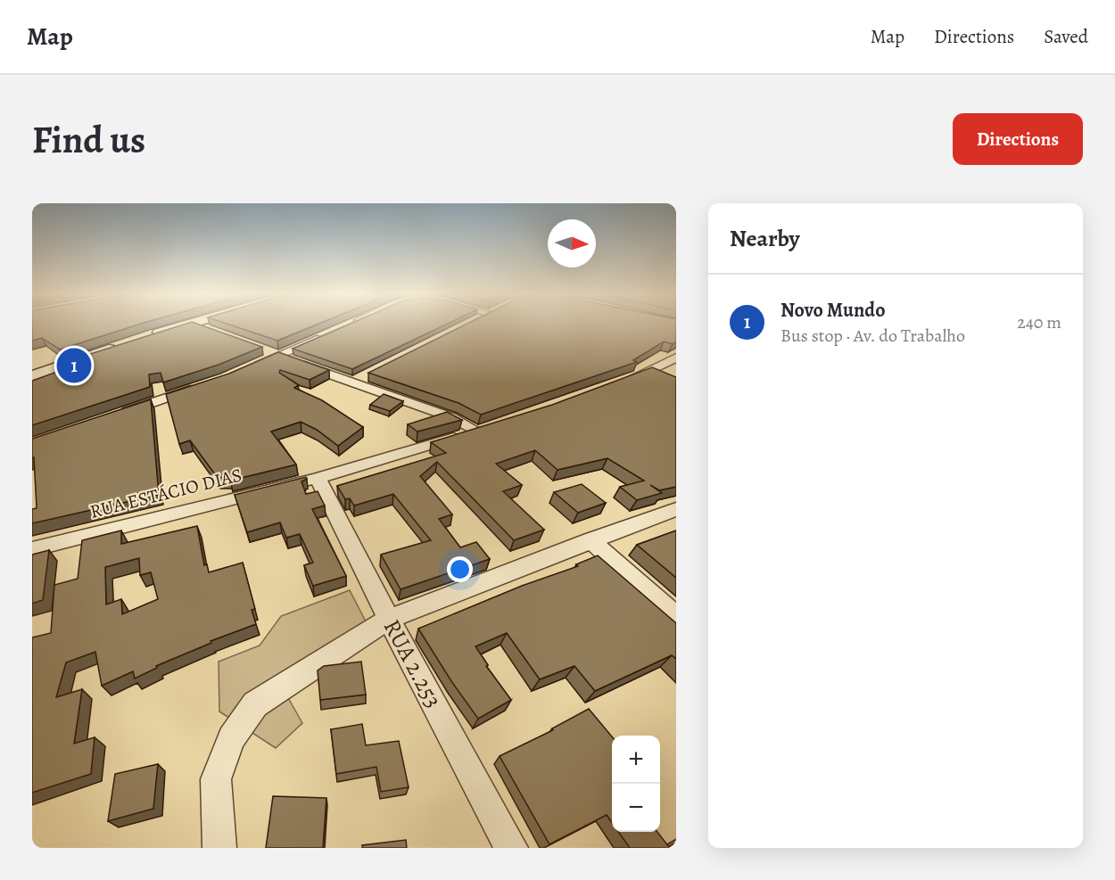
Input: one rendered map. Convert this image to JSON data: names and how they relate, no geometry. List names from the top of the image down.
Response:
{
  "streets": {
    "street": ["RUA ESTÁCIO DIAS", "RUA 2.253"]
  },
  "crossings": [
    ["RUA ESTÁCIO DIAS", "RUA 2.253"]
  ],
  "north": "right",
  "page": {
    "header": "Map",
    "nav": ["Map", "Directions", "Saved"],
    "buttons": "Directions",
    "title": "Find us",
    "heading": "Nearby",
    "list": [
      {
        "mark": "1",
        "name": "Novo Mundo",
        "note": "Bus stop · Av. do Trabalho",
        "value": "240 m"
      }
    ],
    "pins": "1",
    "map_buttons": ["+", "−"]
  }
}
